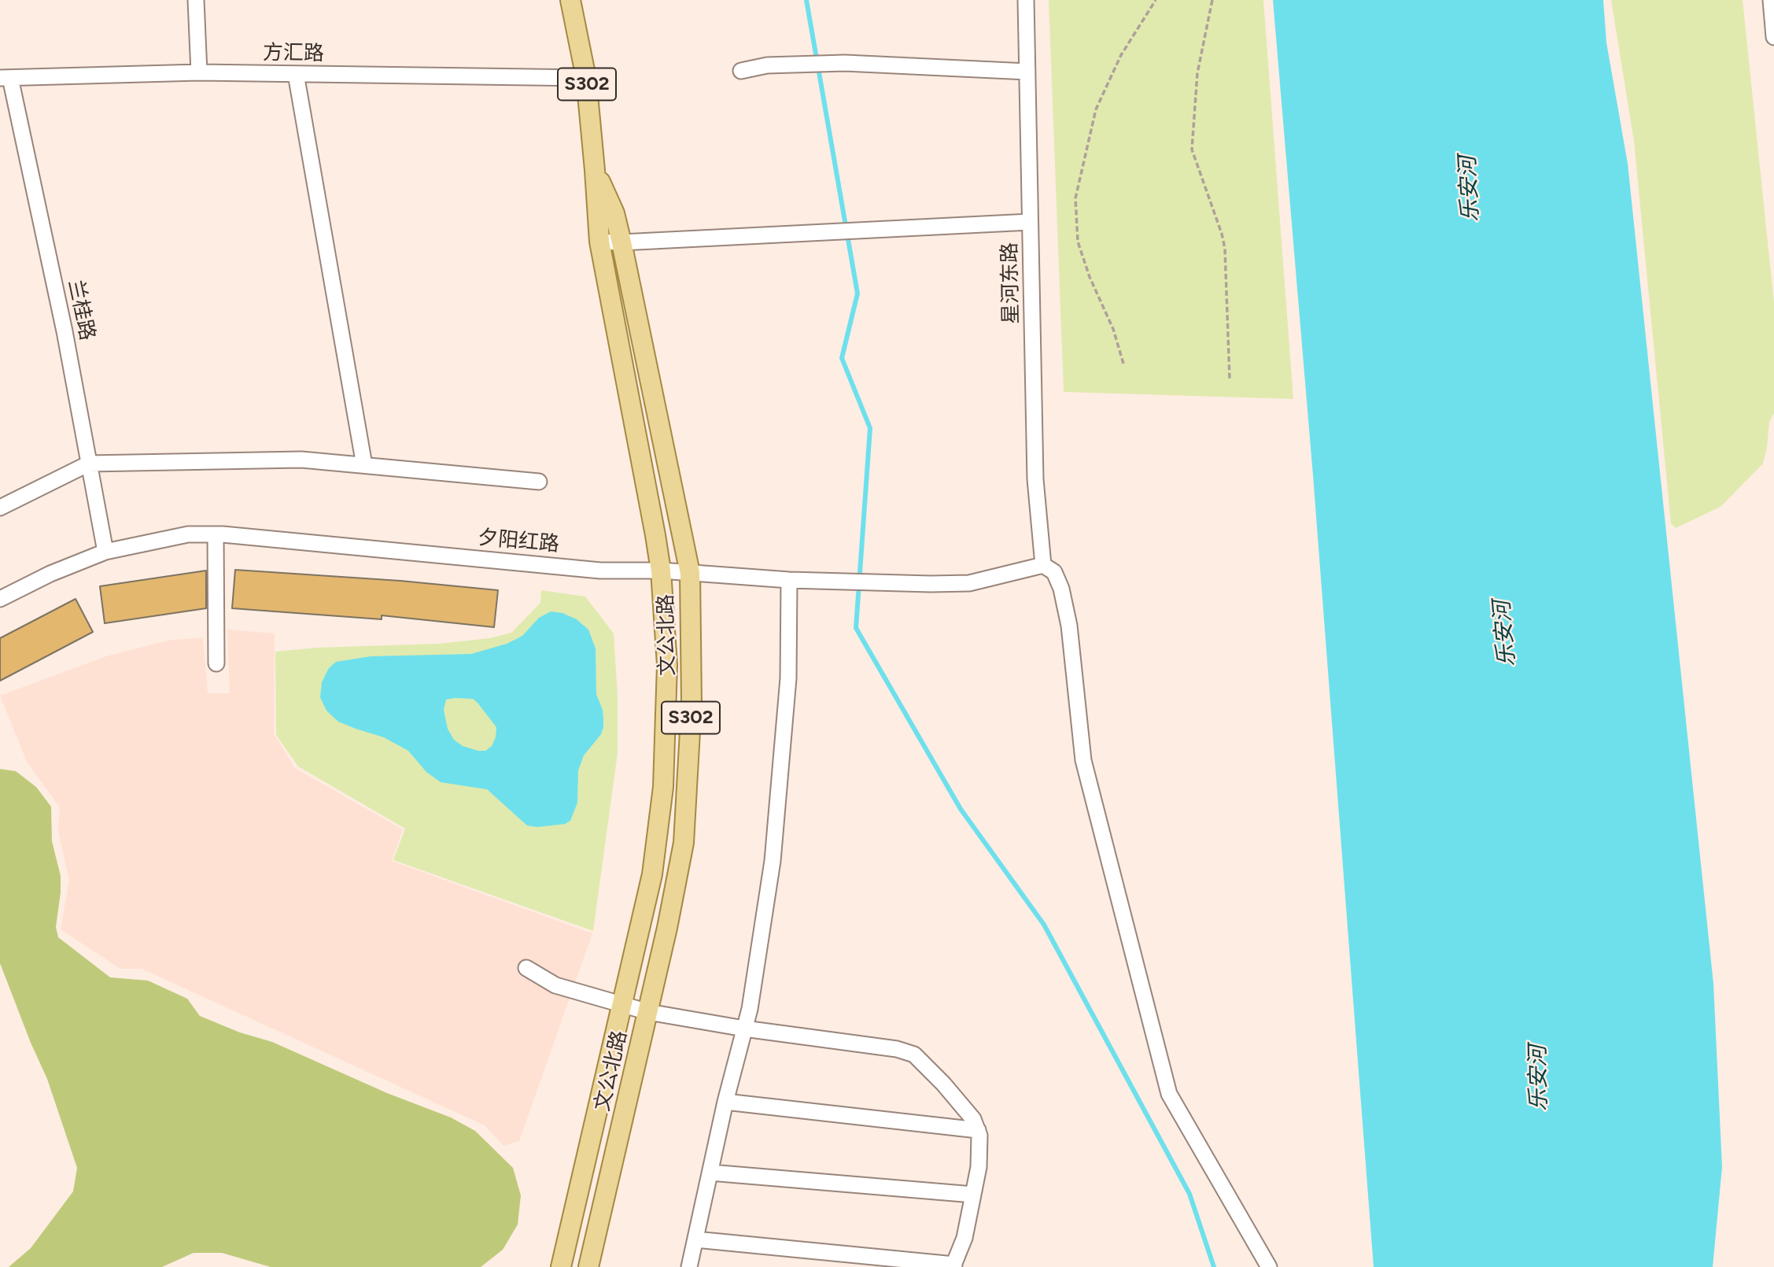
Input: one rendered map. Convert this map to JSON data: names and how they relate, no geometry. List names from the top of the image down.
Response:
{
  "streets": {
    "main road": ["S302", "文公北路"],
    "street": [
      "方汇路",
      "星河东路",
      "兰桂路",
      "夕阳红路"
    ]
  },
  "crossings": [
    ["方汇路", "兰桂路"],
    ["方汇路", "文公北路"],
    ["星河东路", "夕阳红路"],
    ["兰桂路", "夕阳红路"],
    ["夕阳红路", "文公北路"]
  ],
  "water": ["乐安河"]
}
